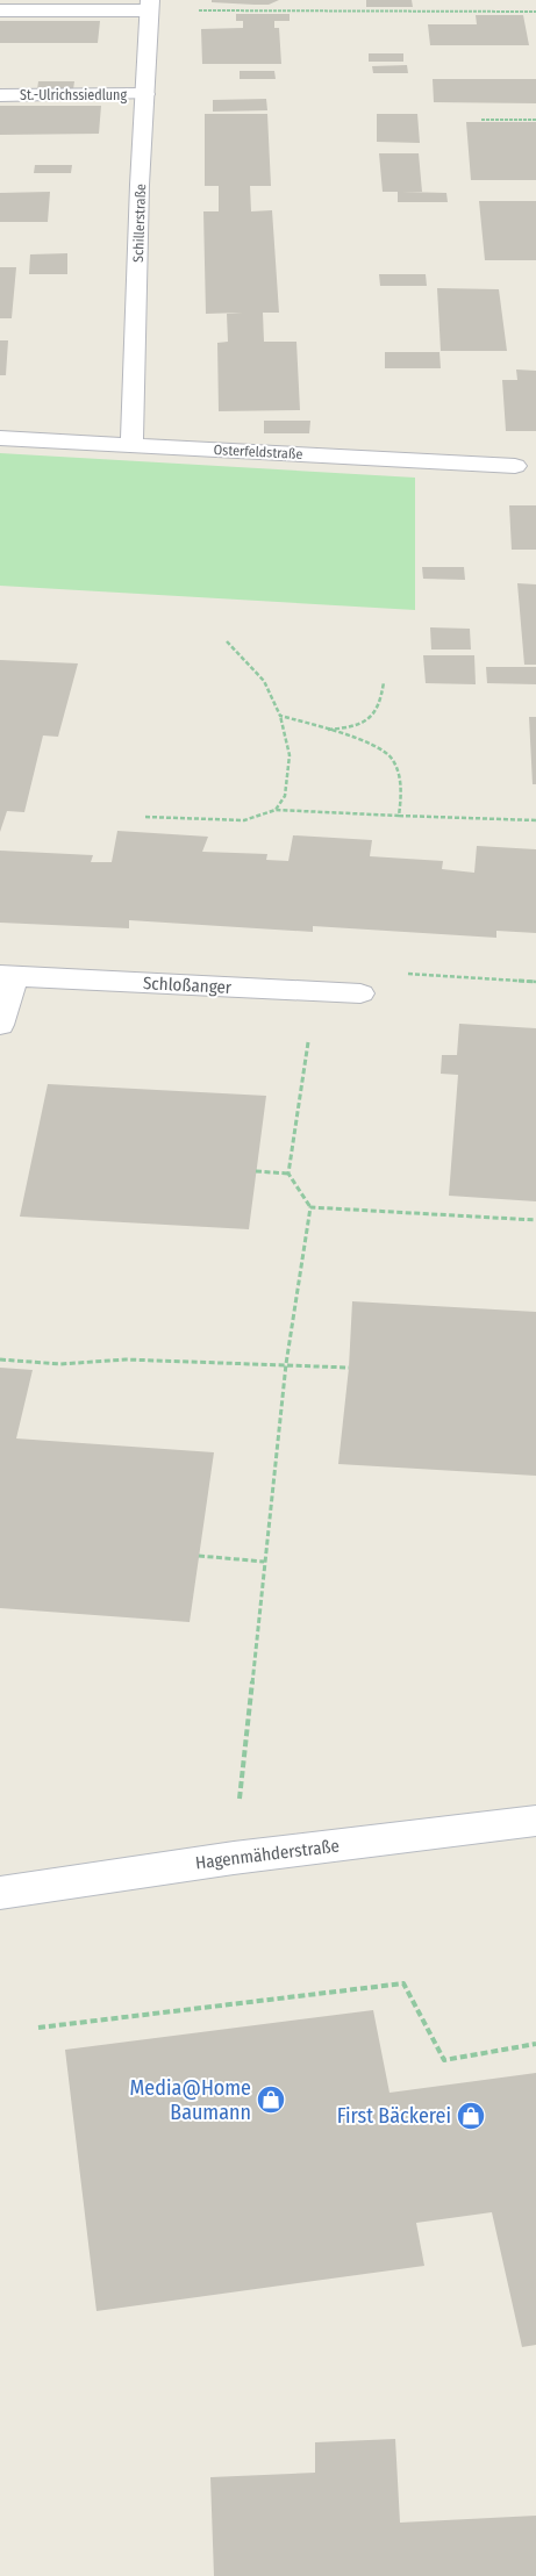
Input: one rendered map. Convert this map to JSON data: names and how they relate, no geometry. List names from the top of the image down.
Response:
{
  "streets": {
    "street": [
      "St.-Ulrichssiedlung",
      "Schillerstraße",
      "Osterfeldstraße",
      "Schloßanger",
      "Hagenmähderstraße"
    ]
  },
  "crossings": [
    ["St.-Ulrichssiedlung", "Schillerstraße"],
    ["Schillerstraße", "Osterfeldstraße"]
  ],
  "places": {
    "shop": ["Media@Home Baumann", "First Bäckerei"]
  }
}
